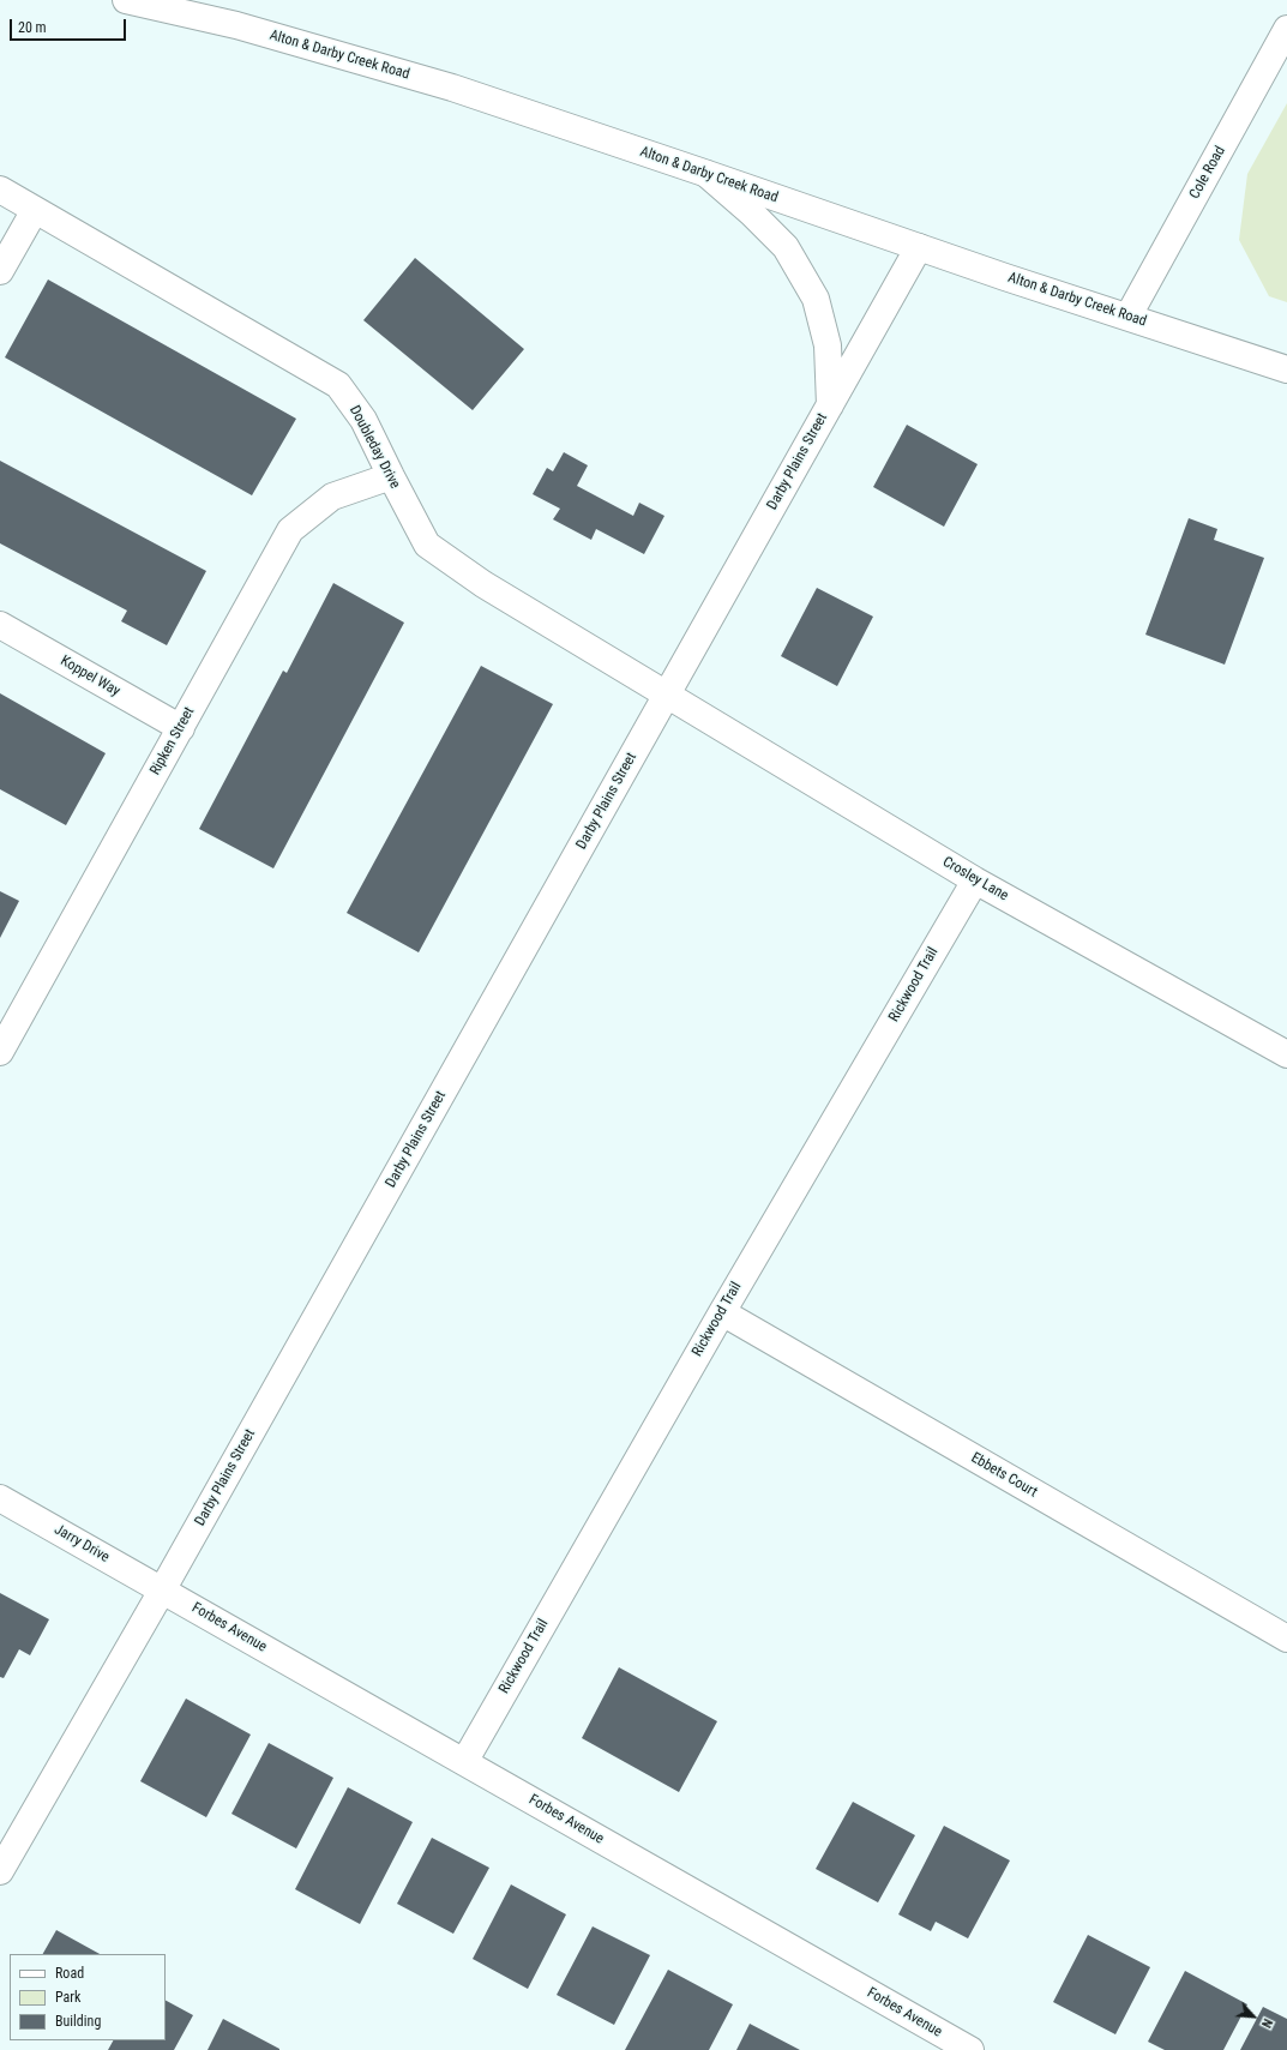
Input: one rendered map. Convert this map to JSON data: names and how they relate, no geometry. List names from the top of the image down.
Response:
{
  "streets": {
    "street": [
      "Alton & Darby Creek Road",
      "Cole Road",
      "Doubleday Drive",
      "Darby Plains Street",
      "Koppel Way",
      "Ripken Street",
      "Crosley Lane",
      "Rickwood Trail",
      "Ebbets Court",
      "Jarry Drive",
      "Forbes Avenue"
    ]
  },
  "crossings": [
    ["Alton & Darby Creek Road", "Cole Road"],
    ["Alton & Darby Creek Road", "Darby Plains Street"],
    ["Doubleday Drive", "Darby Plains Street"],
    ["Doubleday Drive", "Ripken Street"],
    ["Doubleday Drive", "Crosley Lane"],
    ["Darby Plains Street", "Crosley Lane"],
    ["Darby Plains Street", "Jarry Drive"],
    ["Darby Plains Street", "Forbes Avenue"],
    ["Koppel Way", "Ripken Street"],
    ["Crosley Lane", "Rickwood Trail"],
    ["Rickwood Trail", "Ebbets Court"],
    ["Rickwood Trail", "Forbes Avenue"],
    ["Jarry Drive", "Forbes Avenue"]
  ],
  "legend": ["Road", "Park", "Building"],
  "scale_bar": "20 m",
  "north": "bottom right"
}
